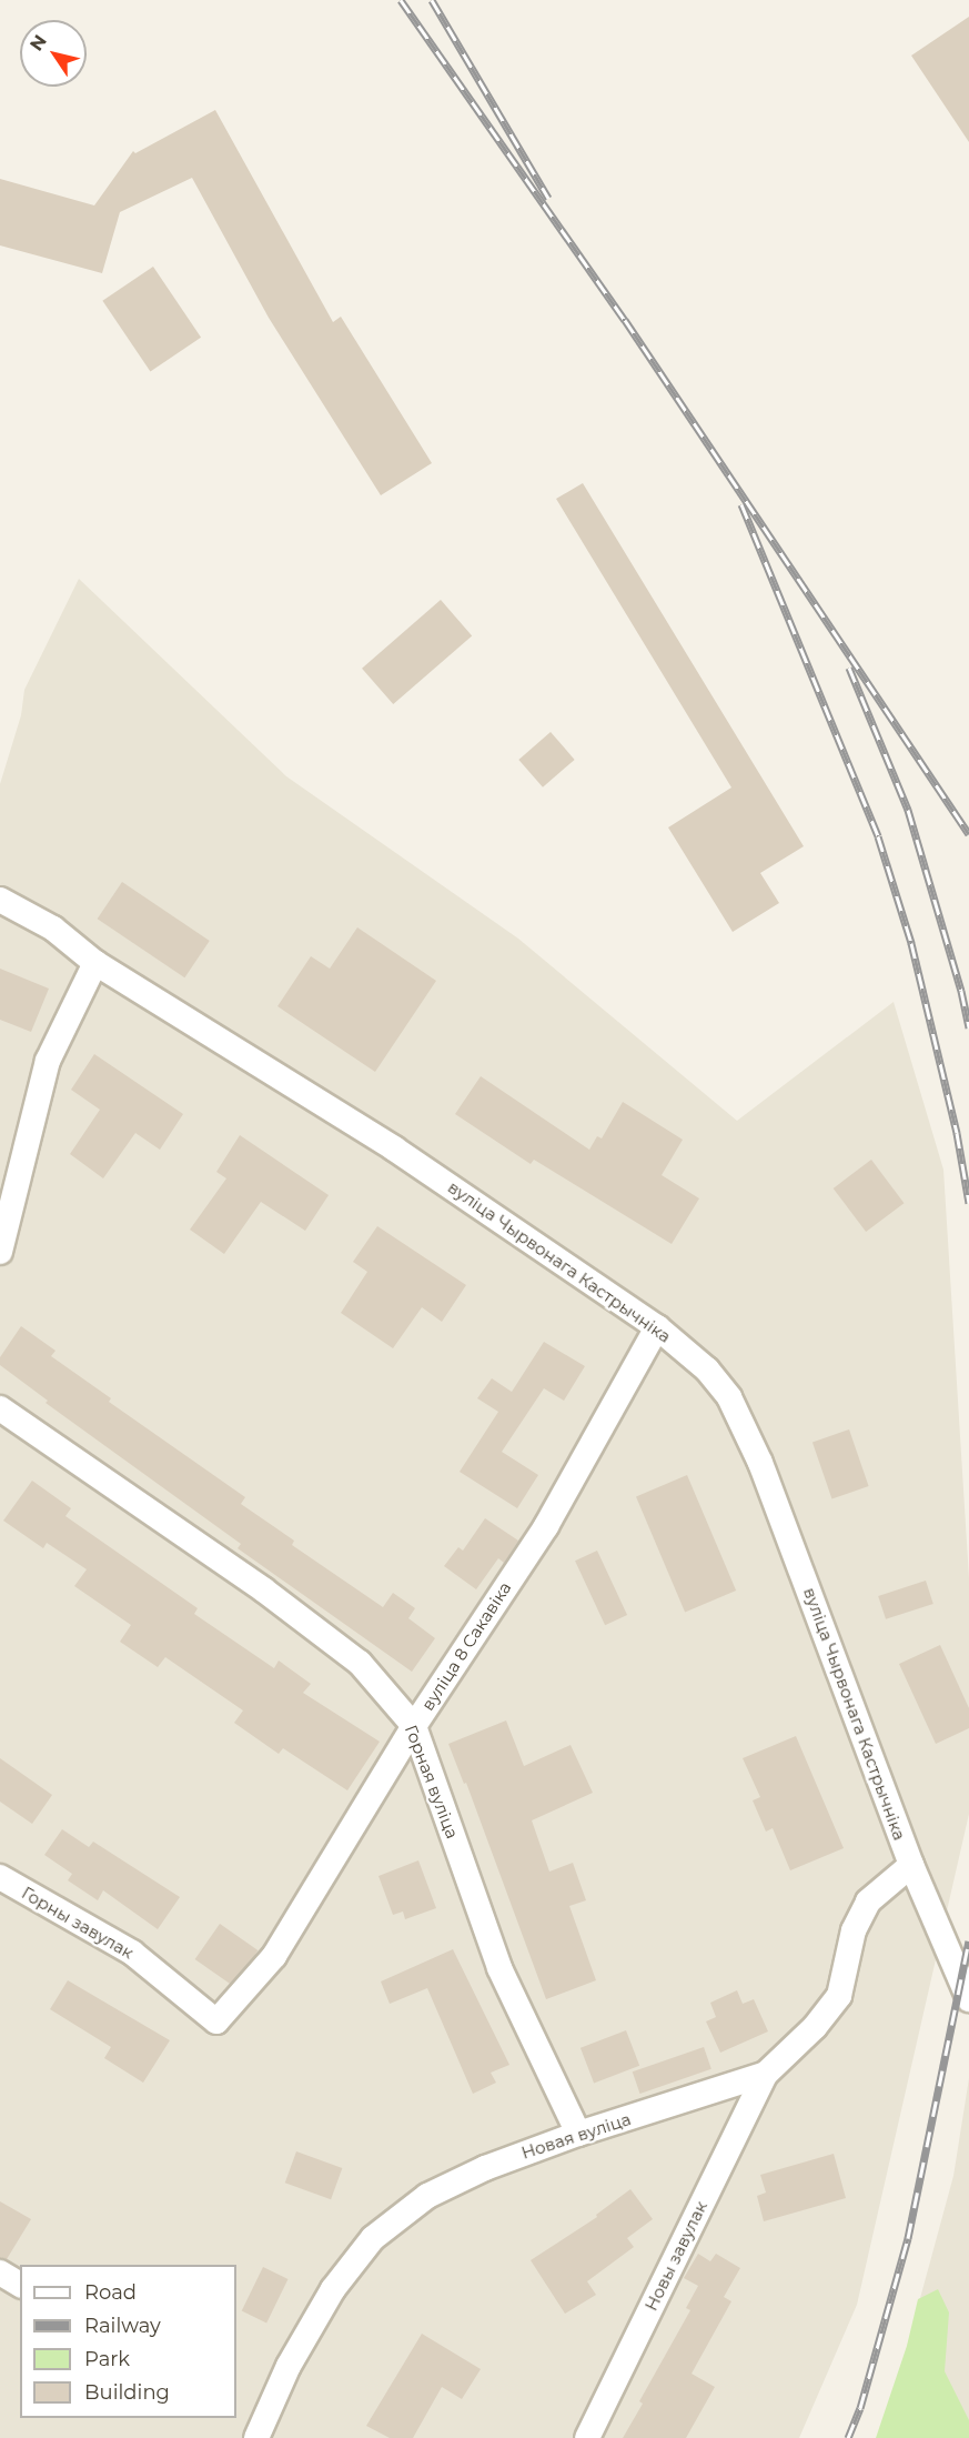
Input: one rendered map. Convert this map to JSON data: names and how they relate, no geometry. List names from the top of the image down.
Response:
{
  "streets": {
    "street": [
      "вуліца Чырвонага Кастрычніка",
      "вуліца 8 Сакавіка",
      "Горная вуліца",
      "Горны завулак",
      "Новая вуліца",
      "Новы завулак"
    ]
  },
  "crossings": [
    ["вуліца Чырвонага Кастрычніка", "вуліца 8 Сакавіка"],
    ["вуліца Чырвонага Кастрычніка", "Новая вуліца"],
    ["вуліца 8 Сакавіка", "Горная вуліца"],
    ["вуліца 8 Сакавіка", "Горны завулак"],
    ["Горная вуліца", "Новая вуліца"],
    ["Новая вуліца", "Новы завулак"]
  ],
  "legend": [
    "Road",
    "Railway",
    "Park",
    "Building"
  ],
  "north": "top left"
}
